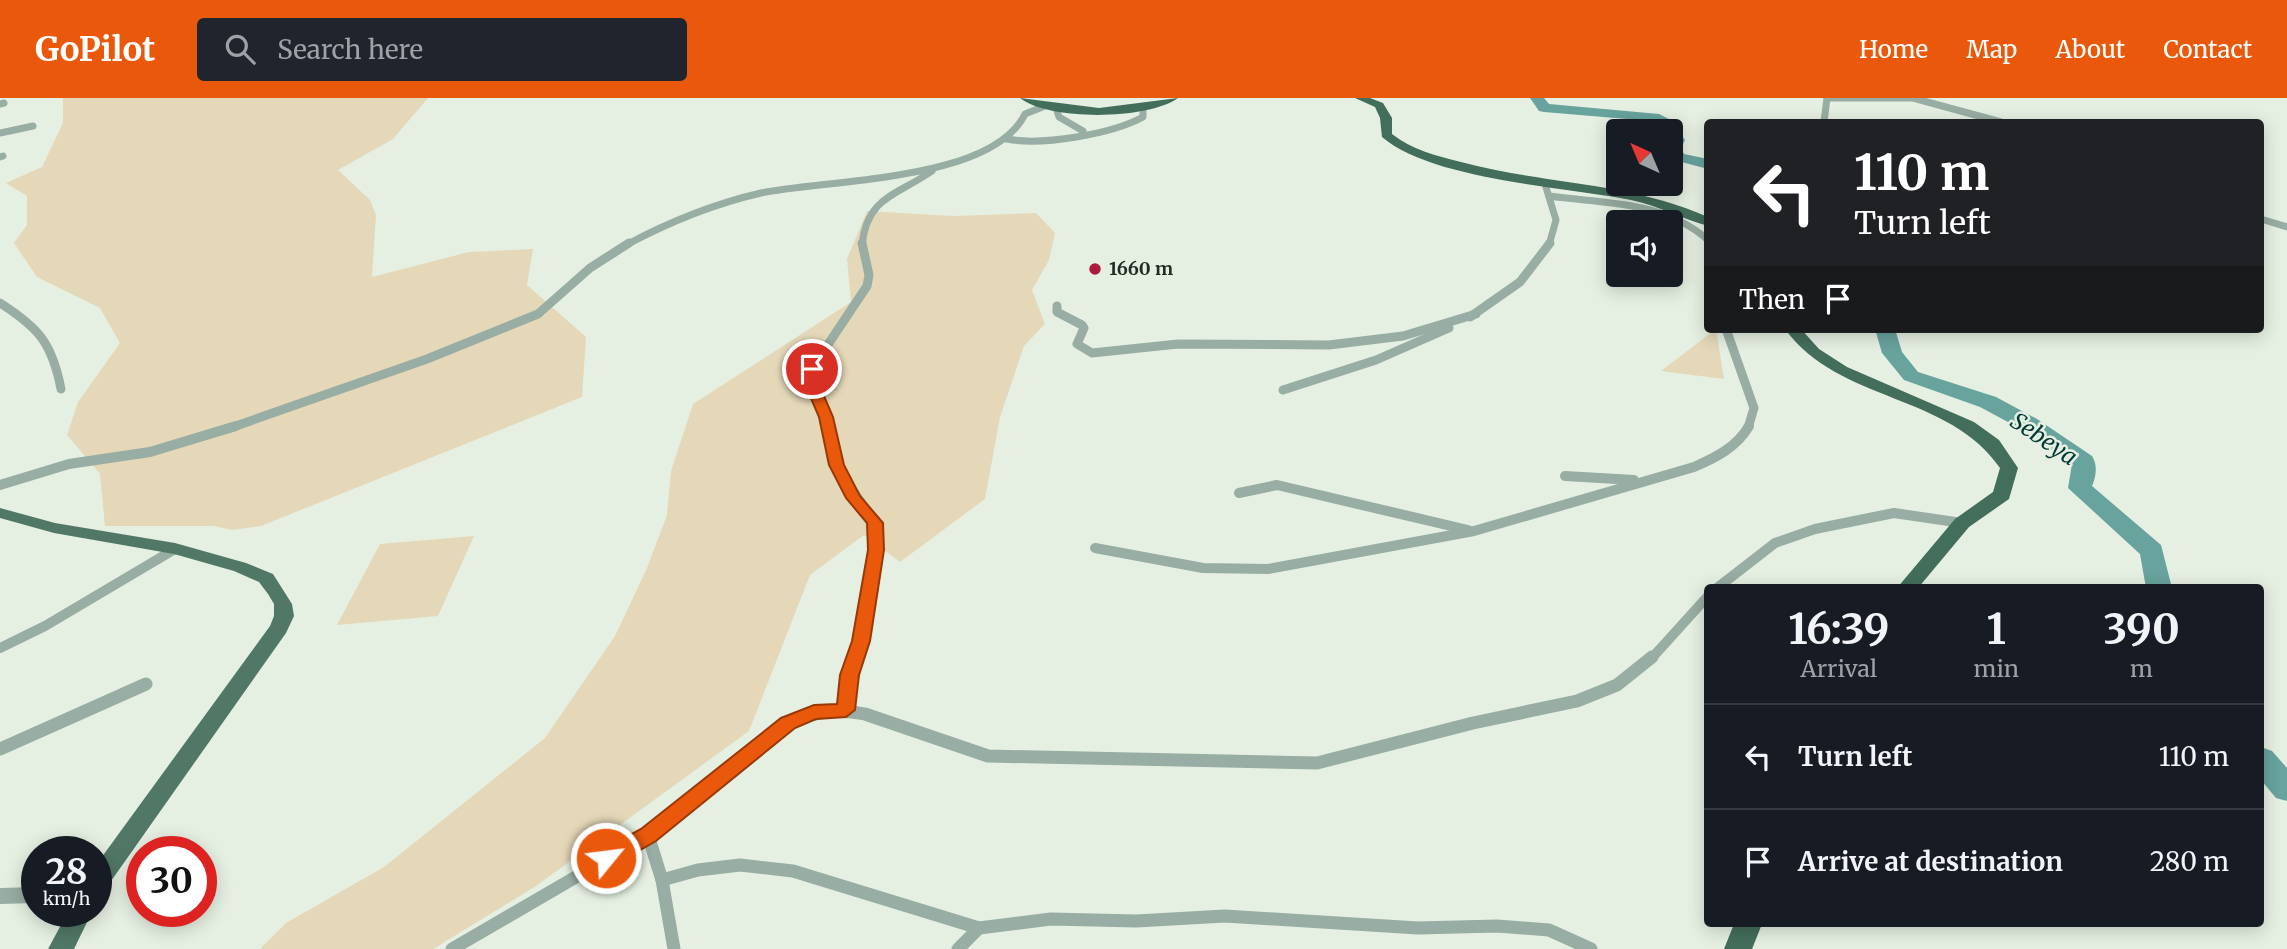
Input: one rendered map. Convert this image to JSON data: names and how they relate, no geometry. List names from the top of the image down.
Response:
{
  "water": ["Sebeya"],
  "places": ["1660 m"],
  "north": "top left",
  "page": {
    "header": "GoPilot",
    "search": "Search here",
    "nav": [
      "Home",
      "Map",
      "About",
      "Contact"
    ],
    "turn": ["110 m", "Turn left"],
    "then": "Then",
    "eta": [
      "16:39",
      "Arrival",
      "1",
      "min",
      "390",
      "m"
    ],
    "list": [
      {
        "name": "Turn left",
        "value": "110 m"
      },
      {
        "name": "Arrive at destination",
        "value": "280 m"
      }
    ],
    "speed": "28 km/h",
    "limit": "30"
  }
}
